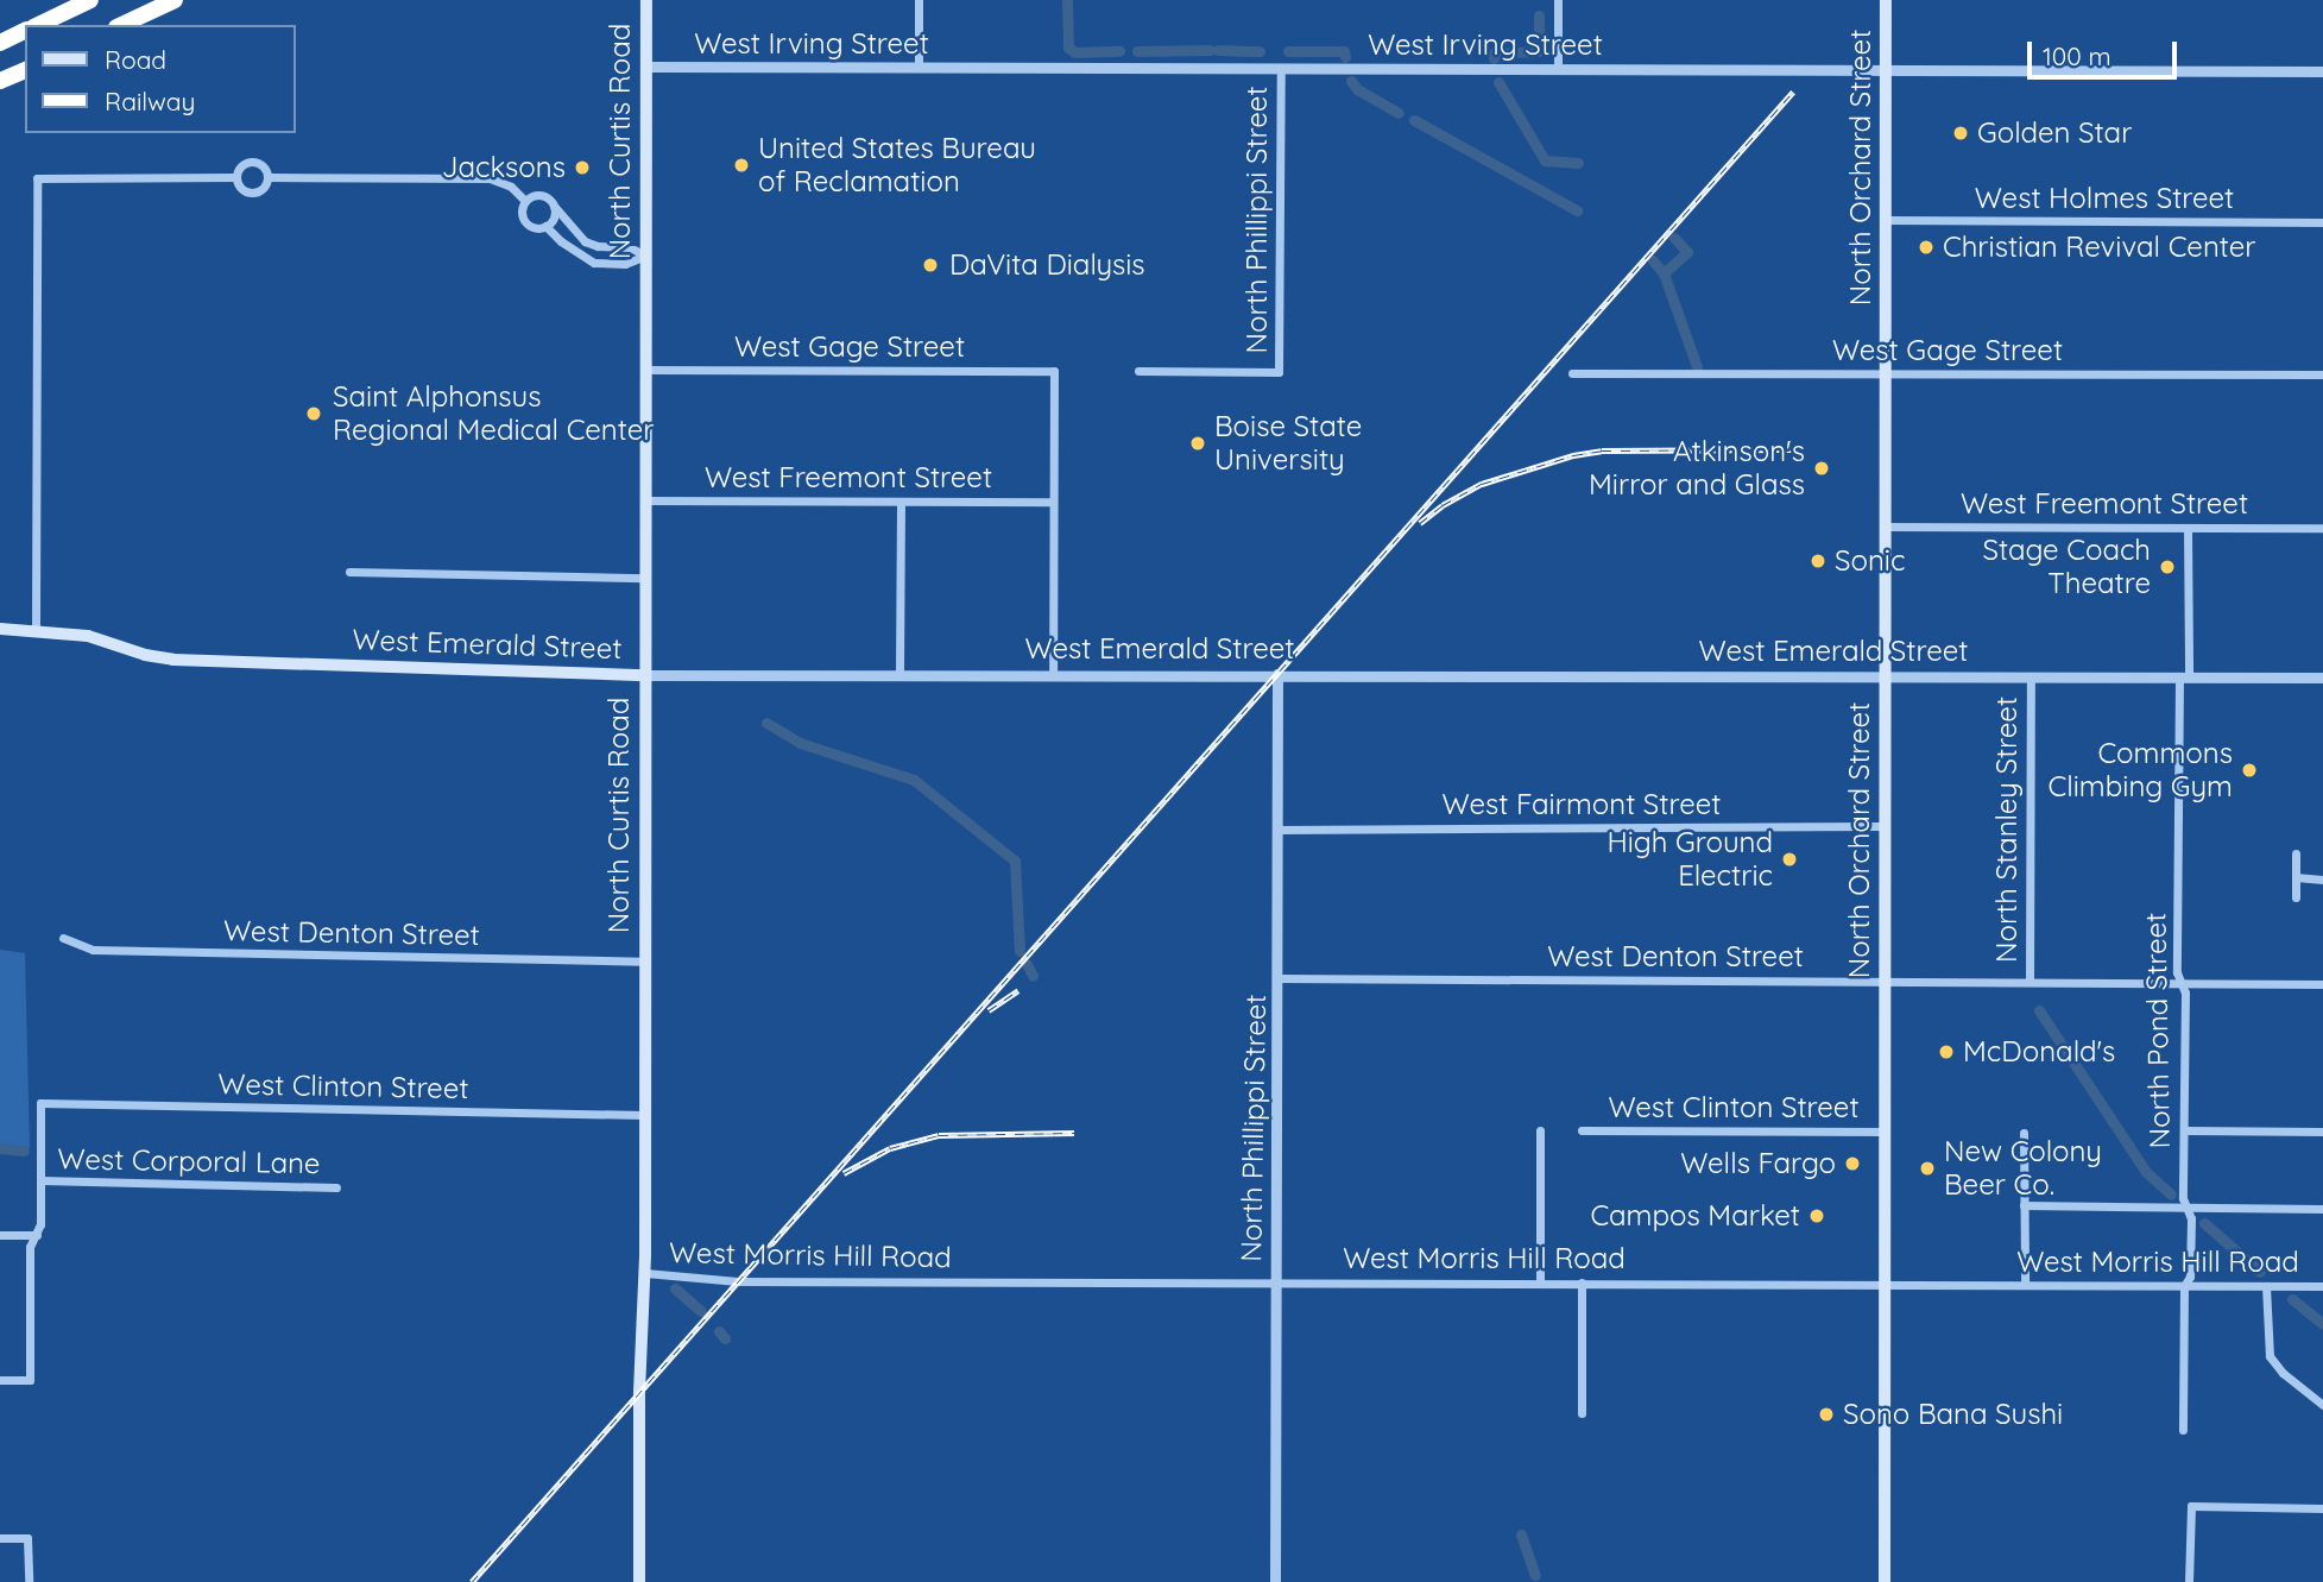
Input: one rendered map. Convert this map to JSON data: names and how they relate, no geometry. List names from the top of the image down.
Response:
{
  "streets": {
    "main road": ["North Curtis Road", "North Orchard Street", "West Emerald Street"],
    "street": [
      "West Irving Street",
      "West Holmes Street",
      "North Phillippi Street",
      "West Gage Street",
      "West Freemont Street",
      "West Fairmont Street",
      "North Stanley Street",
      "West Denton Street",
      "North Pond Street",
      "West Clinton Street",
      "West Corporal Lane",
      "West Morris Hill Road"
    ]
  },
  "crossings": [
    ["West Irving Street", "North Curtis Road"],
    ["West Irving Street", "North Orchard Street"],
    ["West Irving Street", "North Phillippi Street"],
    ["North Curtis Road", "West Gage Street"],
    ["North Curtis Road", "West Freemont Street"],
    ["North Curtis Road", "West Emerald Street"],
    ["North Curtis Road", "West Denton Street"],
    ["North Curtis Road", "West Clinton Street"],
    ["North Curtis Road", "West Morris Hill Road"],
    ["North Orchard Street", "West Holmes Street"],
    ["North Orchard Street", "West Gage Street"],
    ["North Orchard Street", "West Freemont Street"],
    ["North Orchard Street", "West Emerald Street"],
    ["North Orchard Street", "West Fairmont Street"],
    ["North Orchard Street", "West Denton Street"],
    ["North Orchard Street", "West Clinton Street"],
    ["North Orchard Street", "West Morris Hill Road"],
    ["North Phillippi Street", "West Emerald Street"],
    ["North Phillippi Street", "West Fairmont Street"],
    ["North Phillippi Street", "West Denton Street"],
    ["North Phillippi Street", "West Morris Hill Road"],
    ["West Gage Street", "West Freemont Street"],
    ["West Freemont Street", "North Pond Street"],
    ["West Emerald Street", "North Stanley Street"],
    ["West Emerald Street", "North Pond Street"],
    ["North Stanley Street", "West Denton Street"],
    ["West Denton Street", "North Pond Street"],
    ["North Pond Street", "West Morris Hill Road"],
    ["West Clinton Street", "West Corporal Lane"]
  ],
  "places": [
    "Golden Star",
    "United States Bureau of Reclamation",
    "Jacksons",
    "Christian Revival Center",
    "DaVita Dialysis",
    "Saint Alphonsus Regional Medical Center",
    "Boise State University",
    "Atkinson's Mirror and Glass",
    "Sonic",
    "Stage Coach Theatre",
    "Commons Climbing Gym",
    "High Ground Electric",
    "McDonald's",
    "Wells Fargo",
    "New Colony Beer Co.",
    "Campos Market",
    "Sono Bana Sushi"
  ],
  "legend": ["Road", "Railway"],
  "scale_bar": "100 m"
}
